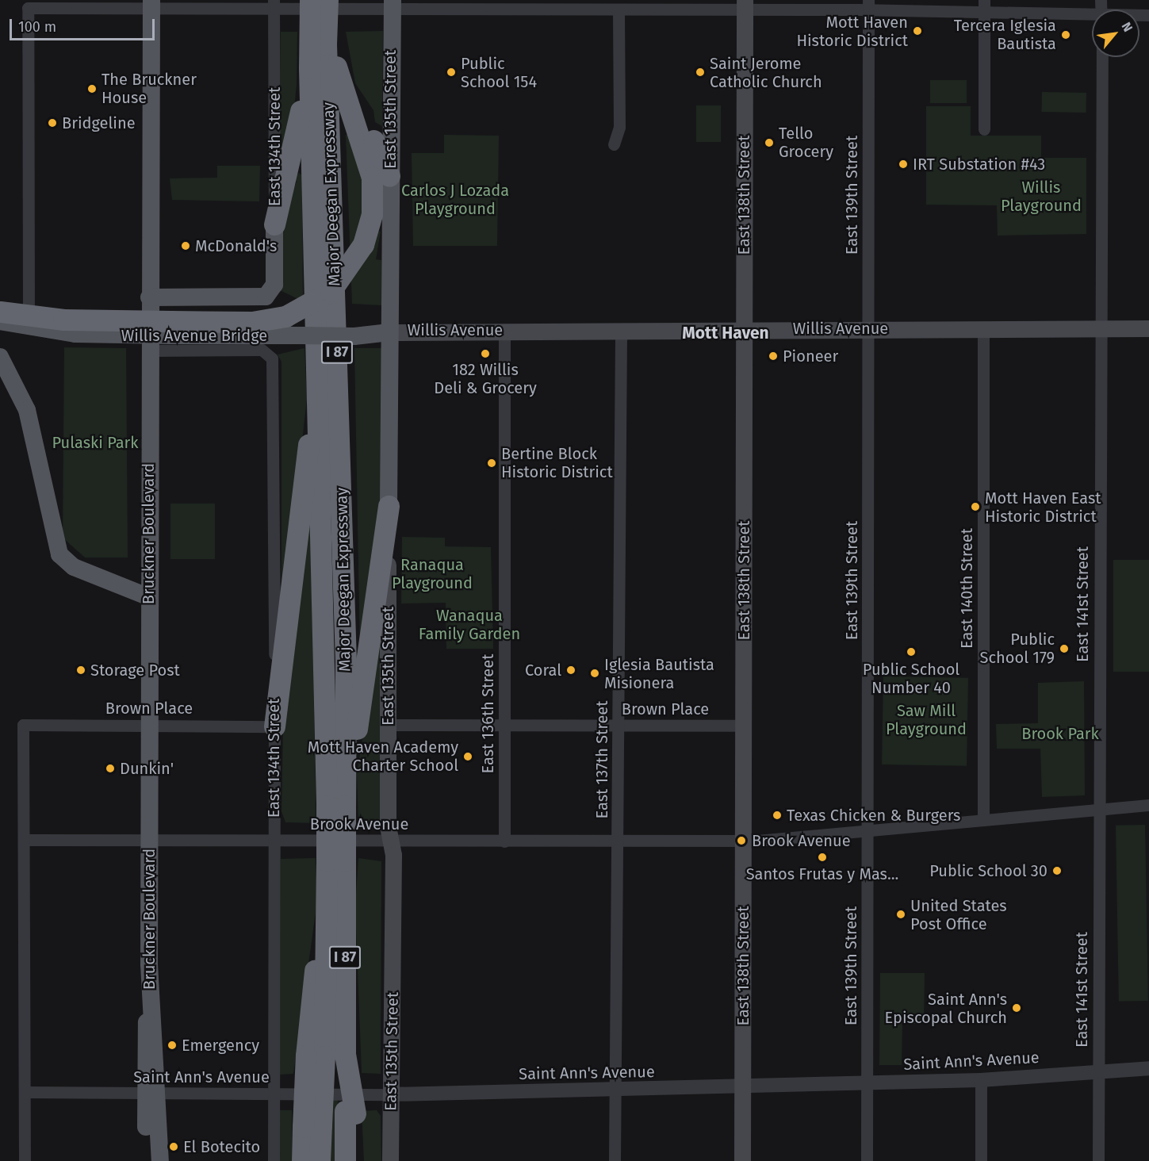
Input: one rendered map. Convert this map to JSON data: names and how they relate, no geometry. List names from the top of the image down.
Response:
{
  "streets": {
    "highway": ["Major Deegan Expressway", "I 87"],
    "main road": [
      "East 135th Street",
      "East 134th Street",
      "East 138th Street",
      "Willis Avenue",
      "Willis Avenue Bridge",
      "Bruckner Boulevard"
    ],
    "street": [
      "East 139th Street",
      "East 140th Street",
      "East 141st Street",
      "Brown Place",
      "East 136th Street",
      "East 137th Street",
      "Brook Avenue",
      "Saint Ann's Avenue"
    ]
  },
  "crossings": [
    ["East 135th Street", "Willis Avenue"],
    ["East 135th Street", "Willis Avenue Bridge"],
    ["East 135th Street", "Brown Place"],
    ["East 135th Street", "Brook Avenue"],
    ["East 135th Street", "Saint Ann's Avenue"],
    ["East 134th Street", "Bruckner Boulevard"],
    ["East 134th Street", "Brown Place"],
    ["East 134th Street", "Brook Avenue"],
    ["East 134th Street", "Saint Ann's Avenue"],
    ["East 138th Street", "Willis Avenue"],
    ["East 138th Street", "Brown Place"],
    ["East 138th Street", "Brook Avenue"],
    ["East 138th Street", "Saint Ann's Avenue"],
    ["East 139th Street", "Willis Avenue"],
    ["East 139th Street", "Brook Avenue"],
    ["East 139th Street", "Saint Ann's Avenue"],
    ["Willis Avenue", "Willis Avenue Bridge"],
    ["Willis Avenue", "East 140th Street"],
    ["Willis Avenue", "East 141st Street"],
    ["Willis Avenue", "East 136th Street"],
    ["Willis Avenue", "East 137th Street"],
    ["Bruckner Boulevard", "Brown Place"],
    ["Bruckner Boulevard", "Brook Avenue"],
    ["Bruckner Boulevard", "Saint Ann's Avenue"],
    ["East 140th Street", "Brook Avenue"],
    ["East 141st Street", "Brook Avenue"],
    ["East 141st Street", "Saint Ann's Avenue"],
    ["Brown Place", "East 136th Street"],
    ["Brown Place", "East 137th Street"],
    ["Brown Place", "Brook Avenue"],
    ["East 136th Street", "Brook Avenue"],
    ["East 137th Street", "Brook Avenue"],
    ["East 137th Street", "Saint Ann's Avenue"]
  ],
  "districts": ["Mott Haven"],
  "parks": [
    "Willis Playground",
    "Carlos J Lozada Playground",
    "Pulaski Park",
    "Ranaqua Playground",
    "Wanaqua Family Garden",
    "Saw Mill Playground",
    "Brook Park"
  ],
  "places": [
    "Mott Haven Historic District",
    "Tercera Iglesia Bautista",
    "Public School 154",
    "Saint Jerome Catholic Church",
    "The Bruckner House",
    "Bridgeline",
    "Tello Grocery",
    "IRT Substation #43",
    "McDonald's",
    "182 Willis Deli & Grocery",
    "Pioneer",
    "Bertine Block Historic District",
    "Mott Haven East Historic District",
    "Public School 179",
    "Public School Number 40",
    "Storage Post",
    "Coral",
    "Iglesia Bautista Misionera",
    "Mott Haven Academy Charter School",
    "Dunkin'",
    "Texas Chicken & Burgers",
    "Brook Avenue",
    "Santos Frutas y Mas...",
    "Public School 30",
    "United States Post Office",
    "Saint Ann's Episcopal Church",
    "Emergency",
    "El Botecito"
  ],
  "scale_bar": "100 m",
  "north": "top right"
}
